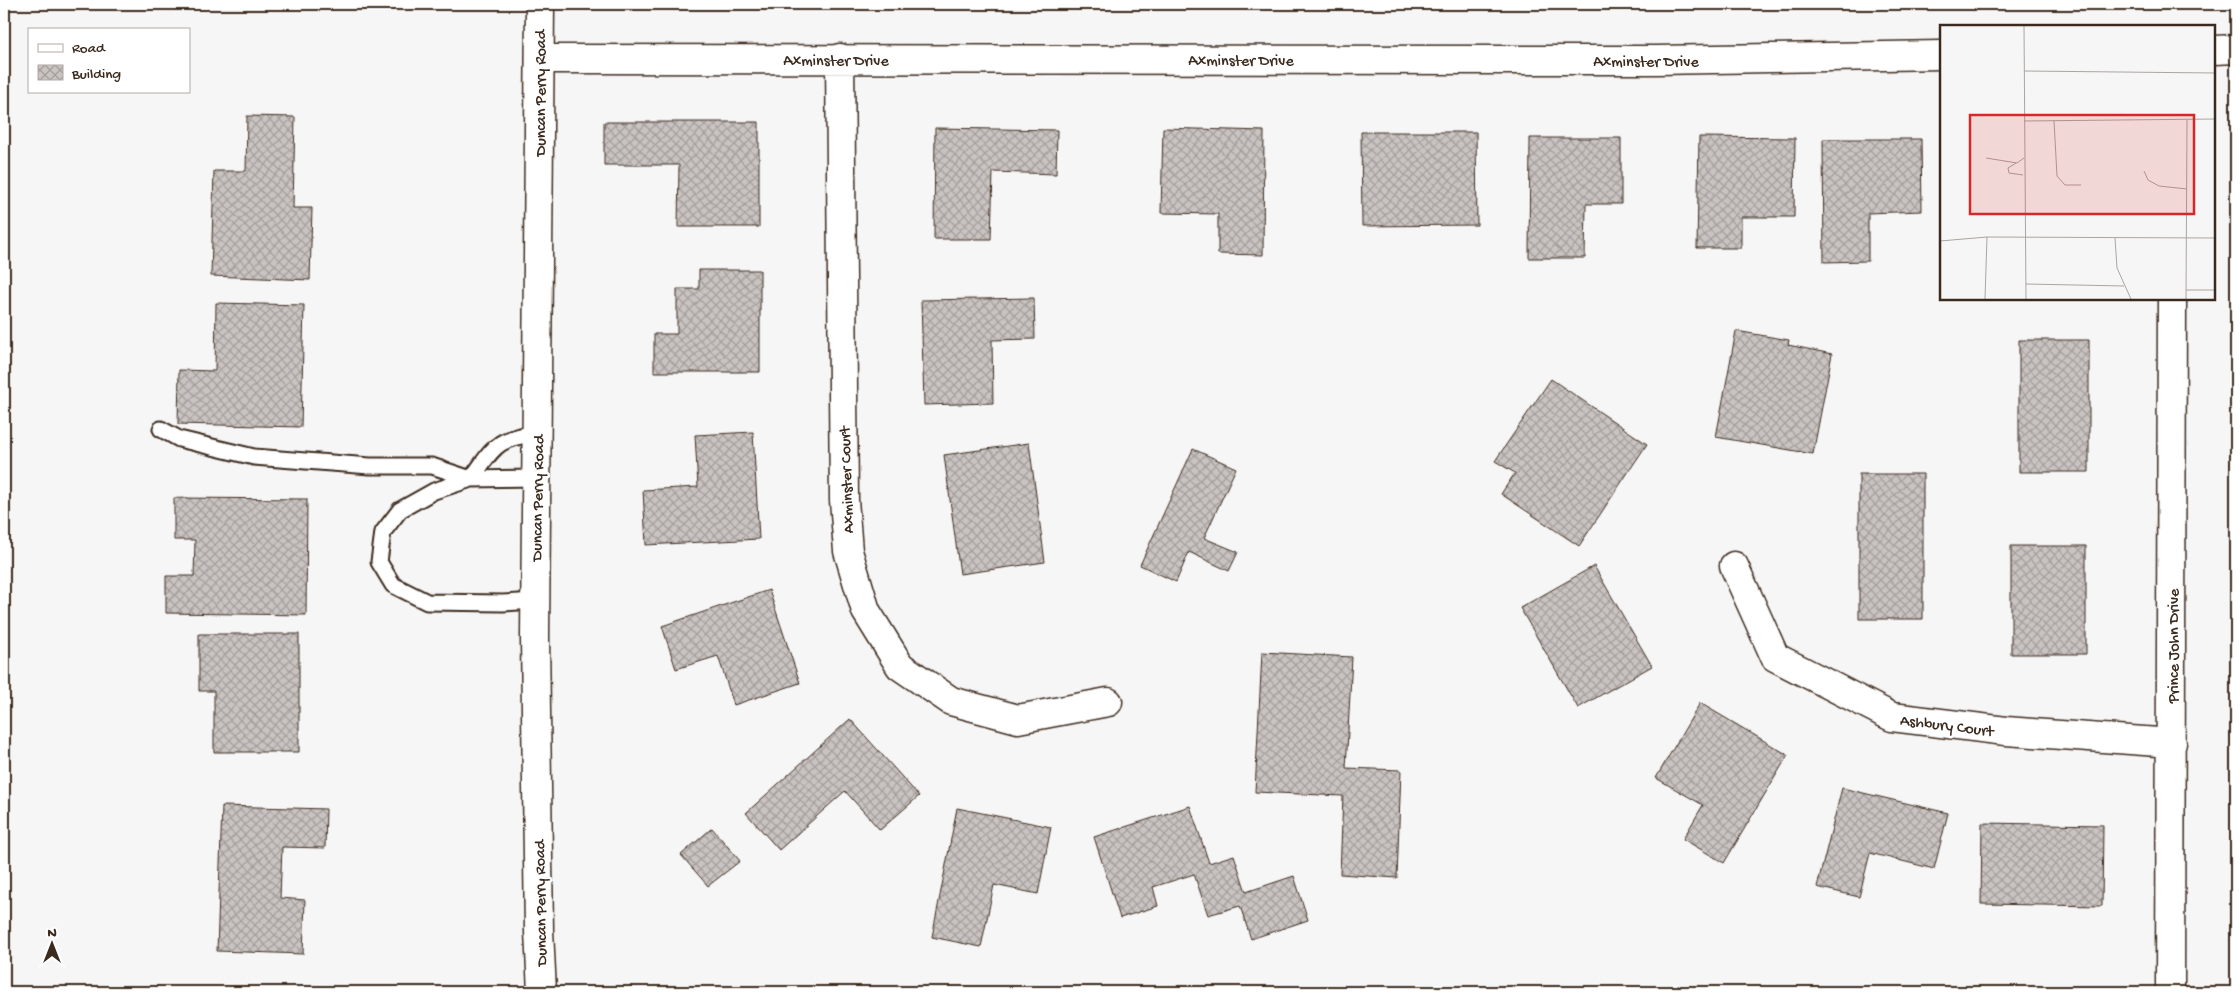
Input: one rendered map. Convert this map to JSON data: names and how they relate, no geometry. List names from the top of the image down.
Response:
{
  "streets": {
    "street": [
      "Axminster Drive",
      "Duncan Perry Road",
      "Axminster Court",
      "Prince John Drive",
      "Ashbury Court"
    ]
  },
  "crossings": [
    ["Axminster Drive", "Duncan Perry Road"],
    ["Axminster Drive", "Axminster Court"],
    ["Prince John Drive", "Ashbury Court"]
  ],
  "legend": ["Road", "Building"],
  "north": "top"
}
